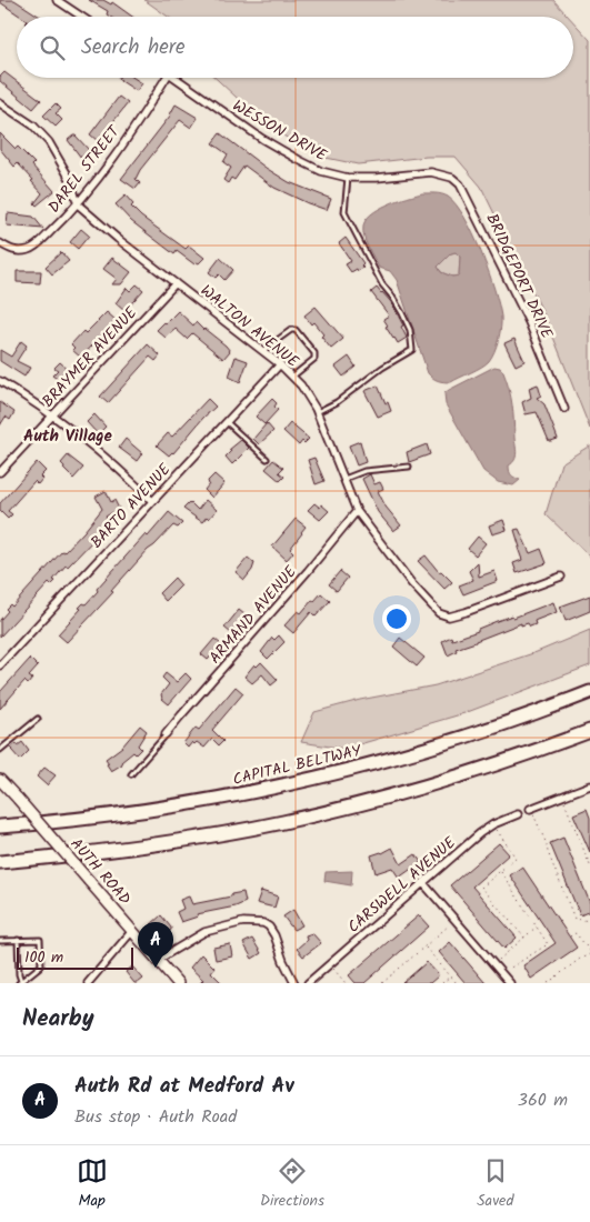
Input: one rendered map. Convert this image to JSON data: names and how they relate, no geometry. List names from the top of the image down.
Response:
{
  "streets": {
    "highway": ["CAPITAL BELTWAY"],
    "main road": ["AUTH ROAD"],
    "street": [
      "WESSON DRIVE",
      "DAREL STREET",
      "BRIDGEPORT DRIVE",
      "WALTON AVENUE",
      "BRAYMER AVENUE",
      "BARTO AVENUE",
      "ARMAND AVENUE",
      "CARSWELL AVENUE"
    ]
  },
  "crossings": [
    ["WESSON DRIVE", "BRIDGEPORT DRIVE"],
    ["DAREL STREET", "WALTON AVENUE"],
    ["WALTON AVENUE", "BRAYMER AVENUE"],
    ["WALTON AVENUE", "BARTO AVENUE"],
    ["WALTON AVENUE", "ARMAND AVENUE"]
  ],
  "districts": ["Auth Village"],
  "scale_bar": "100 m",
  "page": {
    "search": "Search here",
    "pins": "A",
    "scale": "100 m",
    "heading": "Nearby",
    "list": [
      {
        "mark": "A",
        "name": "Auth Rd at Medford Av",
        "note": "Bus stop · Auth Road",
        "value": "360 m"
      }
    ],
    "nav": ["Map", "Directions", "Saved"]
  }
}
